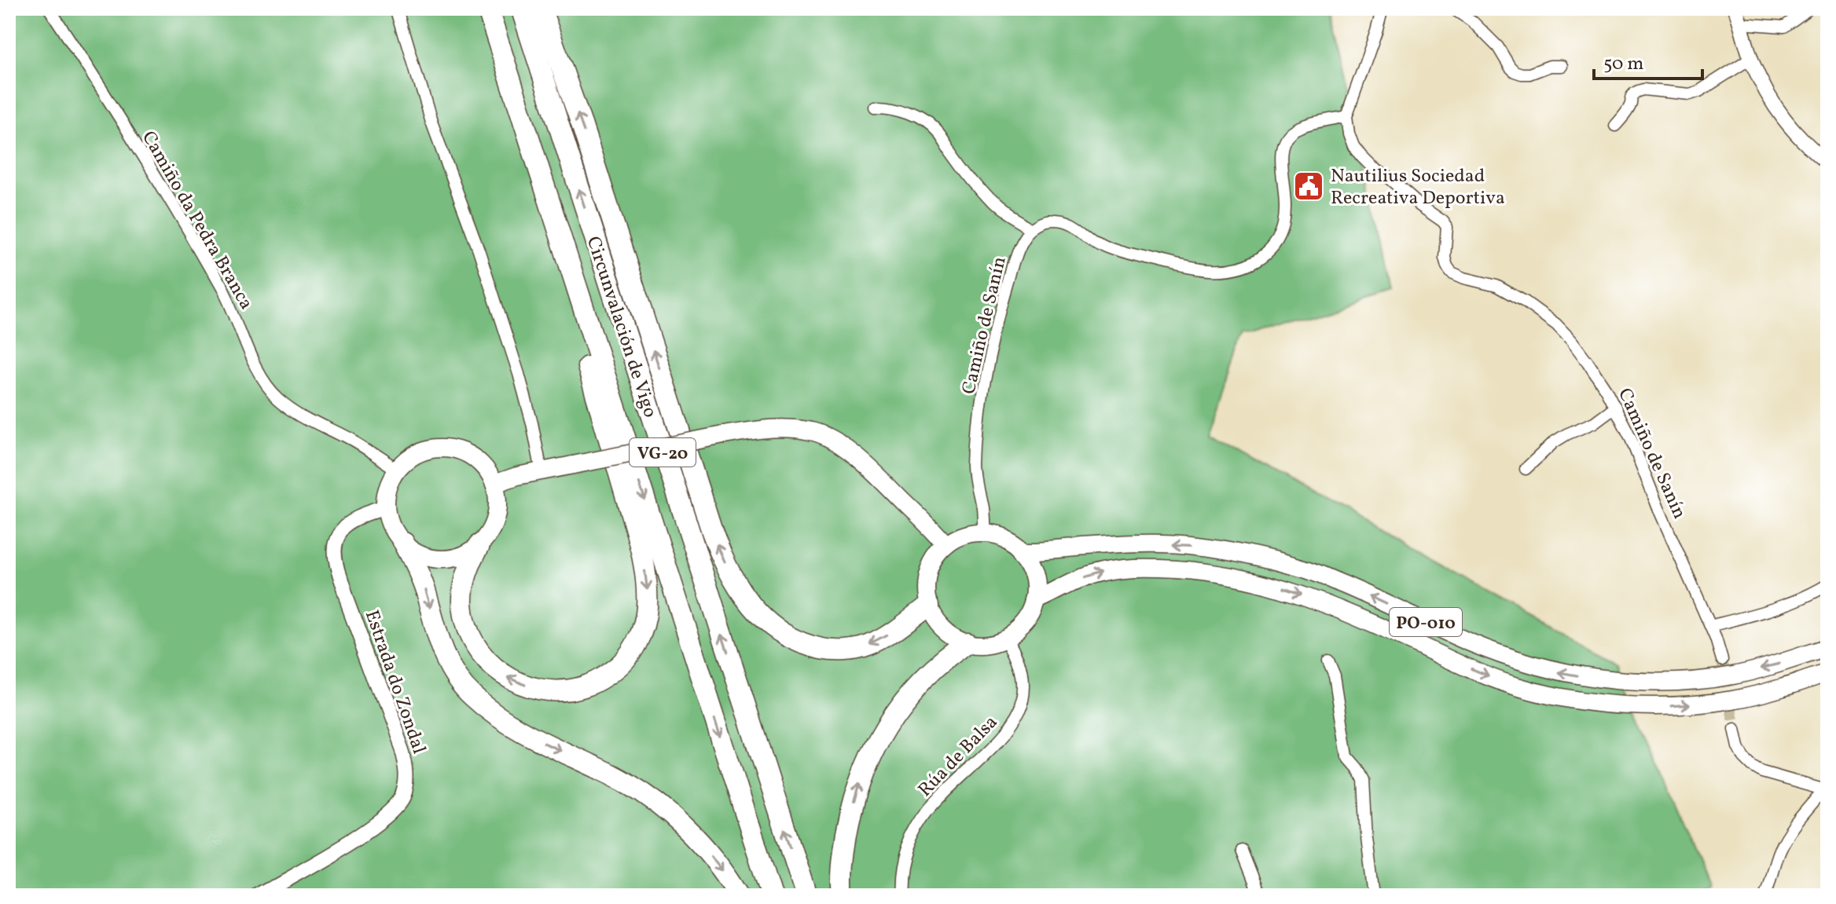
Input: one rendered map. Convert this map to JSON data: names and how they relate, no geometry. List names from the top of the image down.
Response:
{
  "streets": {
    "highway": ["Circunvalación de Vigo", "VG-20"],
    "main road": ["PO-010"],
    "street": [
      "Camiño da Pedra Branca",
      "Camiño de Sanín",
      "Estrada do Zondal",
      "Rúa de Balsa"
    ]
  },
  "crossings": [
    ["Camiño da Pedra Branca", "Estrada do Zondal"],
    ["Camiño de Sanín", "PO-010"],
    ["Camiño de Sanín", "Rúa de Balsa"],
    ["PO-010", "Rúa de Balsa"]
  ],
  "places": {
    "public building": ["Nautilius Sociedad Recreativa Deportiva"]
  },
  "scale_bar": "50 m"
}
